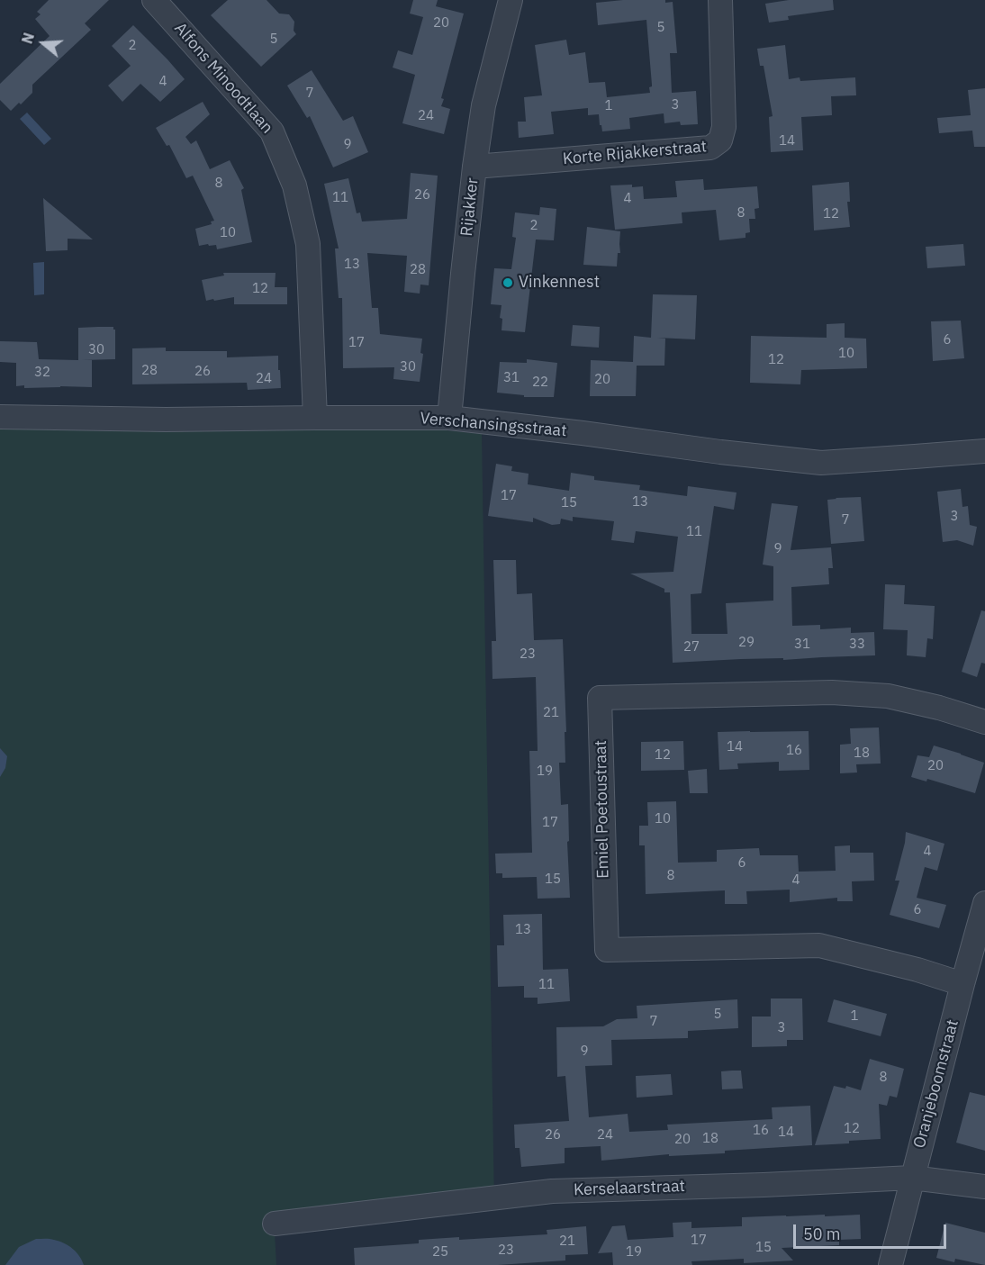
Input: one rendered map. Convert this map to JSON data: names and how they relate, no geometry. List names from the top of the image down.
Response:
{
  "streets": {
    "street": [
      "Alfons Minoodtlaan",
      "Korte Rijakkerstraat",
      "Rijakker",
      "Verschansingsstraat",
      "Emiel Poetoustraat",
      "Oranjeboomstraat",
      "Kerselaarstraat"
    ]
  },
  "crossings": [
    ["Alfons Minoodtlaan", "Verschansingsstraat"],
    ["Korte Rijakkerstraat", "Rijakker"],
    ["Rijakker", "Verschansingsstraat"],
    ["Emiel Poetoustraat", "Oranjeboomstraat"],
    ["Oranjeboomstraat", "Kerselaarstraat"]
  ],
  "places": ["Vinkennest"],
  "house_numbers": [
    "20",
    "5",
    "5",
    "2",
    "4",
    "7",
    "3",
    "1",
    "24",
    "14",
    "9",
    "8",
    "26",
    "11",
    "4",
    "8",
    "12",
    "2",
    "10",
    "13",
    "28",
    "12",
    "6",
    "17",
    "30",
    "10",
    "12",
    "30",
    "28",
    "26",
    "32",
    "31",
    "24",
    "20",
    "22",
    "17",
    "13",
    "15",
    "3",
    "7",
    "11",
    "9",
    "29",
    "31",
    "33",
    "27",
    "23",
    "21",
    "14",
    "16",
    "18",
    "12",
    "20",
    "19",
    "10",
    "17",
    "4",
    "6",
    "8",
    "15",
    "4",
    "6",
    "13",
    "11",
    "5",
    "1",
    "7",
    "3",
    "9",
    "8",
    "12",
    "16",
    "14",
    "26",
    "24",
    "18",
    "20",
    "17",
    "21",
    "15",
    "23",
    "25",
    "19"
  ],
  "scale_bar": "50 m",
  "north": "left"
}
